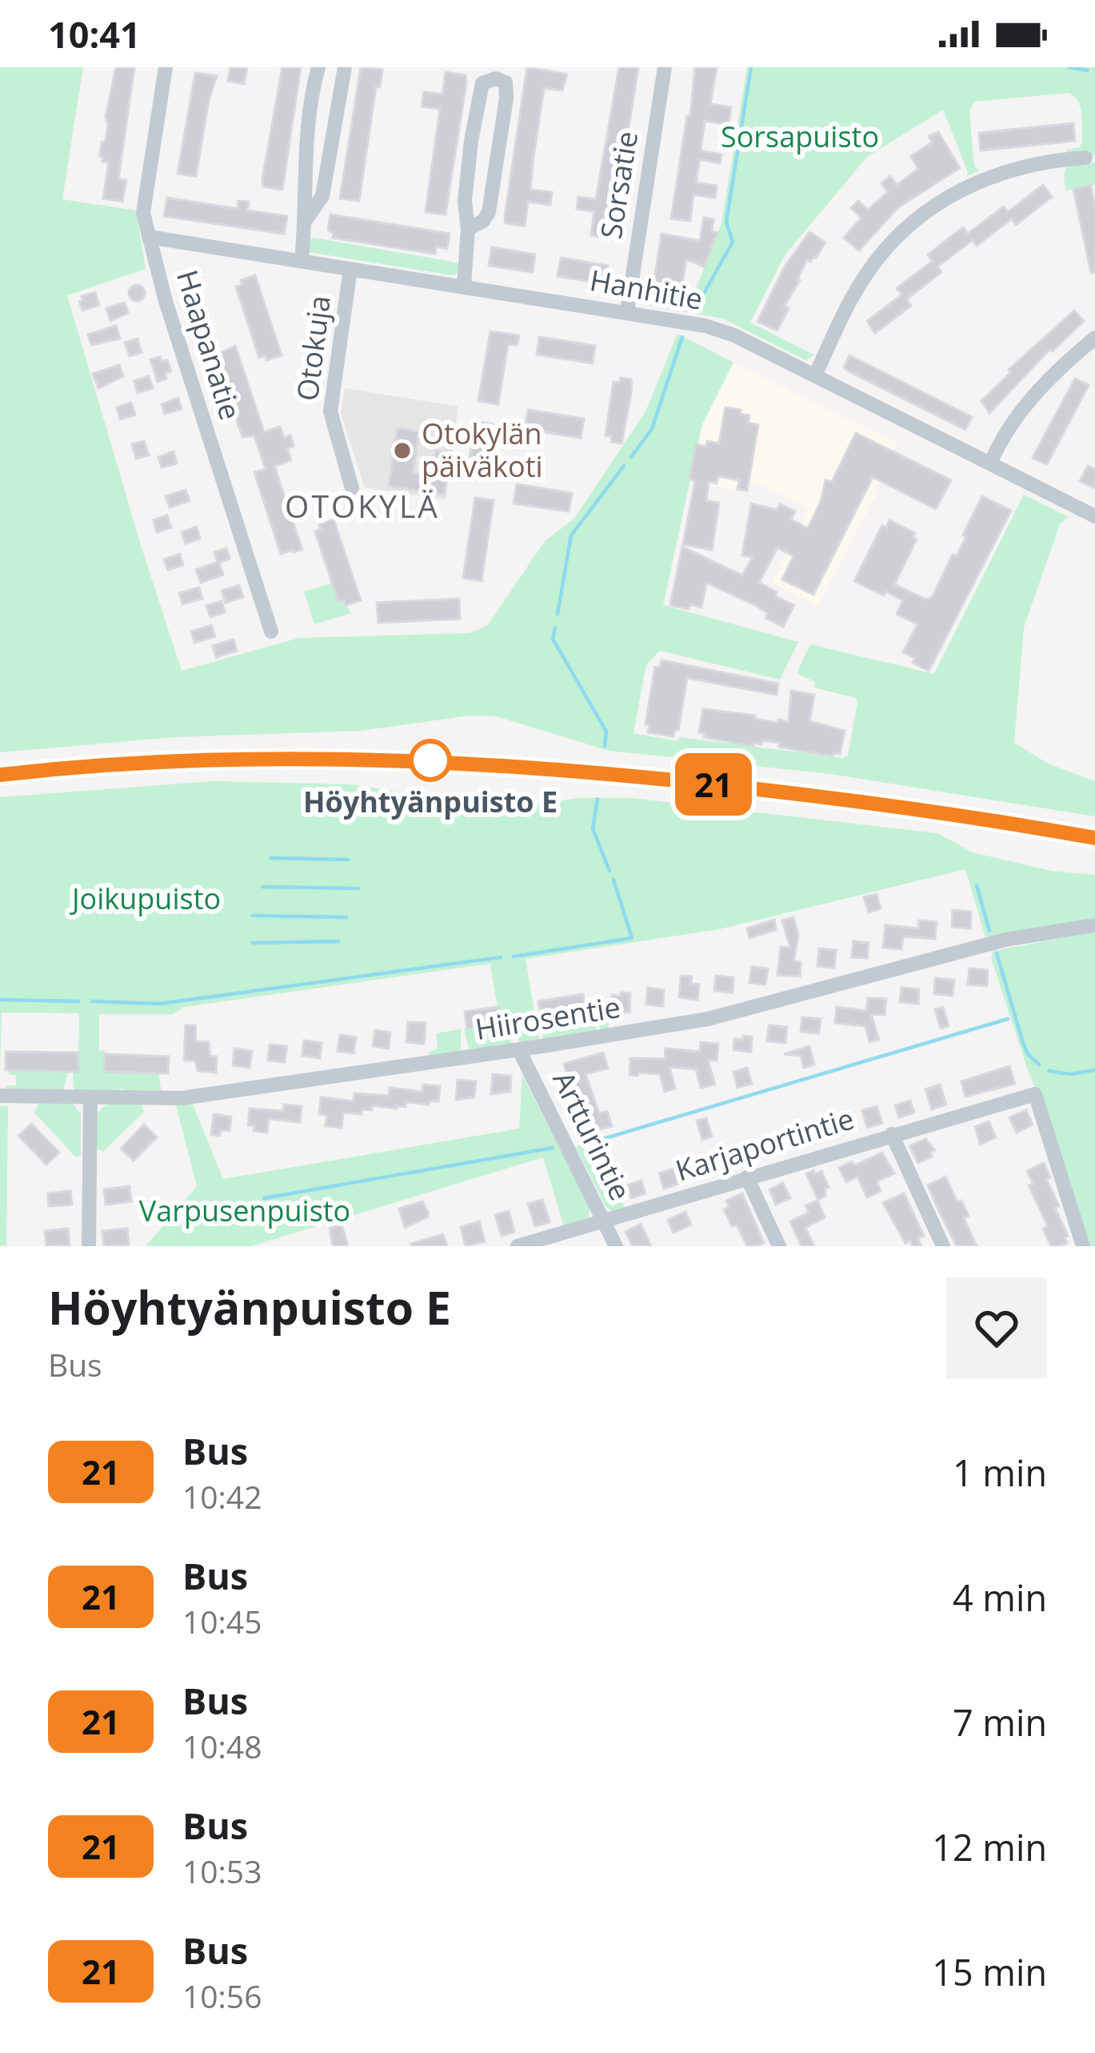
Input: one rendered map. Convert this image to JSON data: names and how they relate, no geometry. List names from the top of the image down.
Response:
{
  "streets": {
    "street": [
      "Sorsatie",
      "Hanhitie",
      "Haapanatie",
      "Otokuja",
      "Hiirosentie",
      "Artturintie",
      "Karjaportintie"
    ]
  },
  "crossings": [
    ["Sorsatie", "Hanhitie"],
    ["Hanhitie", "Haapanatie"],
    ["Hanhitie", "Otokuja"],
    ["Hiirosentie", "Artturintie"],
    ["Artturintie", "Karjaportintie"]
  ],
  "districts": ["OTOKYLÄ"],
  "parks": ["Sorsapuisto", "Joikupuisto", "Varpusenpuisto"],
  "places": ["Otokylän päiväkoti", "Höyhtyänpuisto E"],
  "lines": ["bus line 21"],
  "page": {
    "status": "10:41",
    "on_map": "21",
    "heading": ["Höyhtyänpuisto E", "Bus"],
    "list": [
      {
        "mark": "21",
        "name": "Bus",
        "note": "10:42",
        "value": "1 min"
      },
      {
        "mark": "21",
        "name": "Bus",
        "note": "10:45",
        "value": "4 min"
      },
      {
        "mark": "21",
        "name": "Bus",
        "note": "10:48",
        "value": "7 min"
      },
      {
        "mark": "21",
        "name": "Bus",
        "note": "10:53",
        "value": "12 min"
      },
      {
        "mark": "21",
        "name": "Bus",
        "note": "10:56",
        "value": "15 min"
      }
    ]
  }
}
